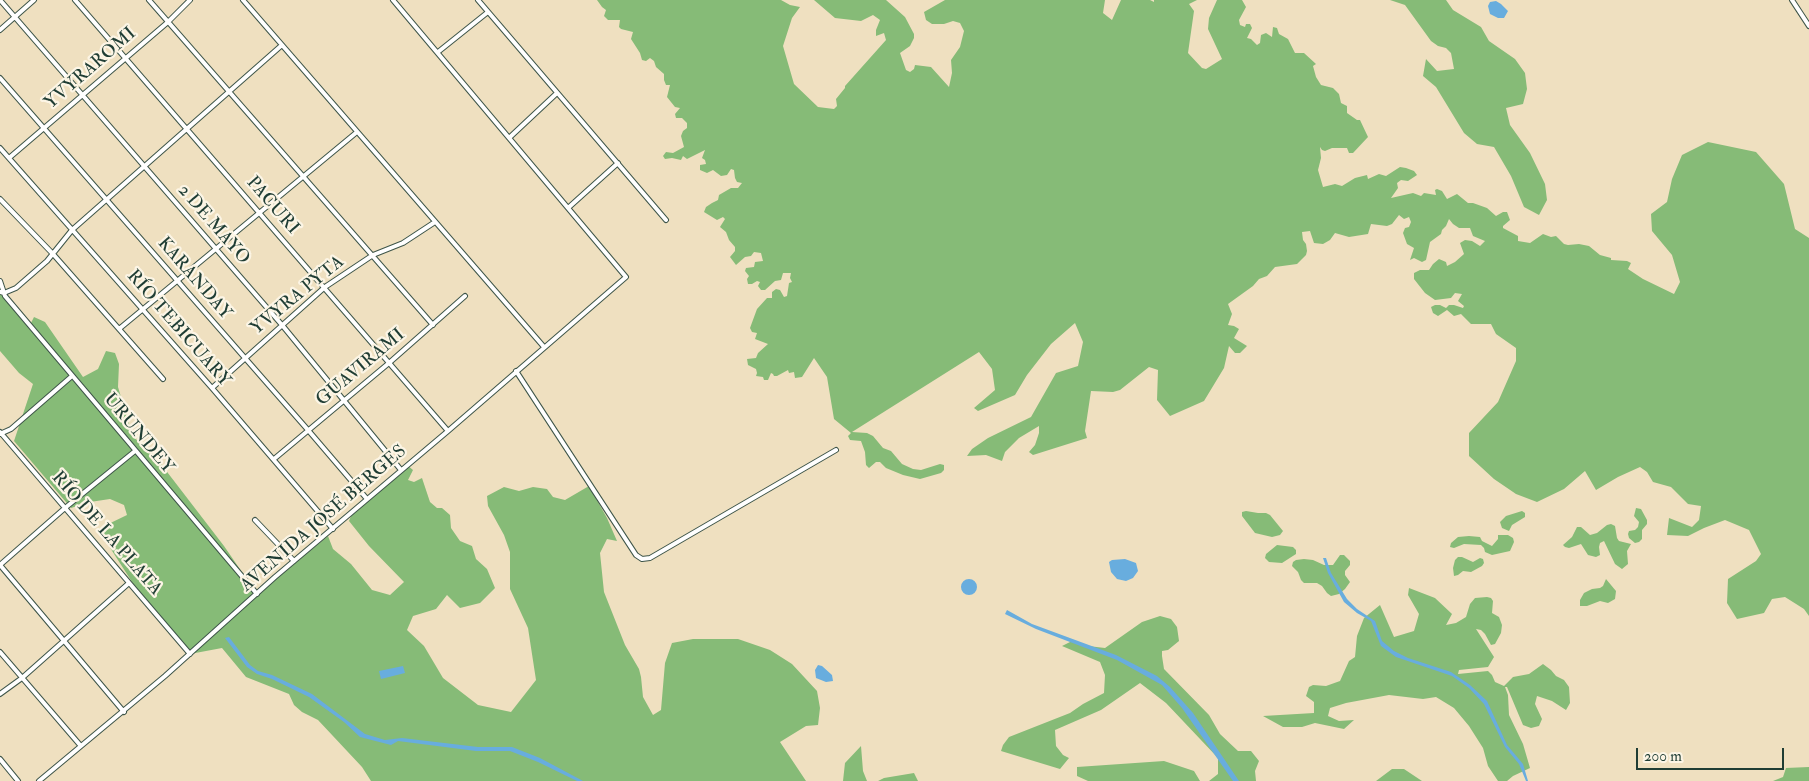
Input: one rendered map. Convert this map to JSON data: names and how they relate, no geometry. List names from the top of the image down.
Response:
{
  "streets": {
    "street": [
      "YVYRAROMI",
      "PACURI",
      "2 DE MAYO",
      "KARANDAY",
      "YVYRA PYTA",
      "RÍO TEBICUARY",
      "GUAVIRAMI",
      "URUNDEY",
      "AVENIDA JOSÉ BERGES",
      "RÍO DE LA PLATA"
    ]
  },
  "crossings": [
    ["YVYRAROMI", "PACURI"],
    ["YVYRAROMI", "2 DE MAYO"],
    ["YVYRAROMI", "KARANDAY"],
    ["YVYRAROMI", "RÍO TEBICUARY"],
    ["PACURI", "YVYRA PYTA"],
    ["PACURI", "GUAVIRAMI"],
    ["PACURI", "AVENIDA JOSÉ BERGES"],
    ["2 DE MAYO", "YVYRA PYTA"],
    ["2 DE MAYO", "GUAVIRAMI"],
    ["2 DE MAYO", "AVENIDA JOSÉ BERGES"],
    ["KARANDAY", "YVYRA PYTA"],
    ["KARANDAY", "GUAVIRAMI"],
    ["KARANDAY", "AVENIDA JOSÉ BERGES"],
    ["YVYRA PYTA", "RÍO TEBICUARY"],
    ["RÍO TEBICUARY", "GUAVIRAMI"],
    ["RÍO TEBICUARY", "AVENIDA JOSÉ BERGES"],
    ["URUNDEY", "AVENIDA JOSÉ BERGES"],
    ["AVENIDA JOSÉ BERGES", "RÍO DE LA PLATA"]
  ],
  "scale_bar": "200 m"
}
